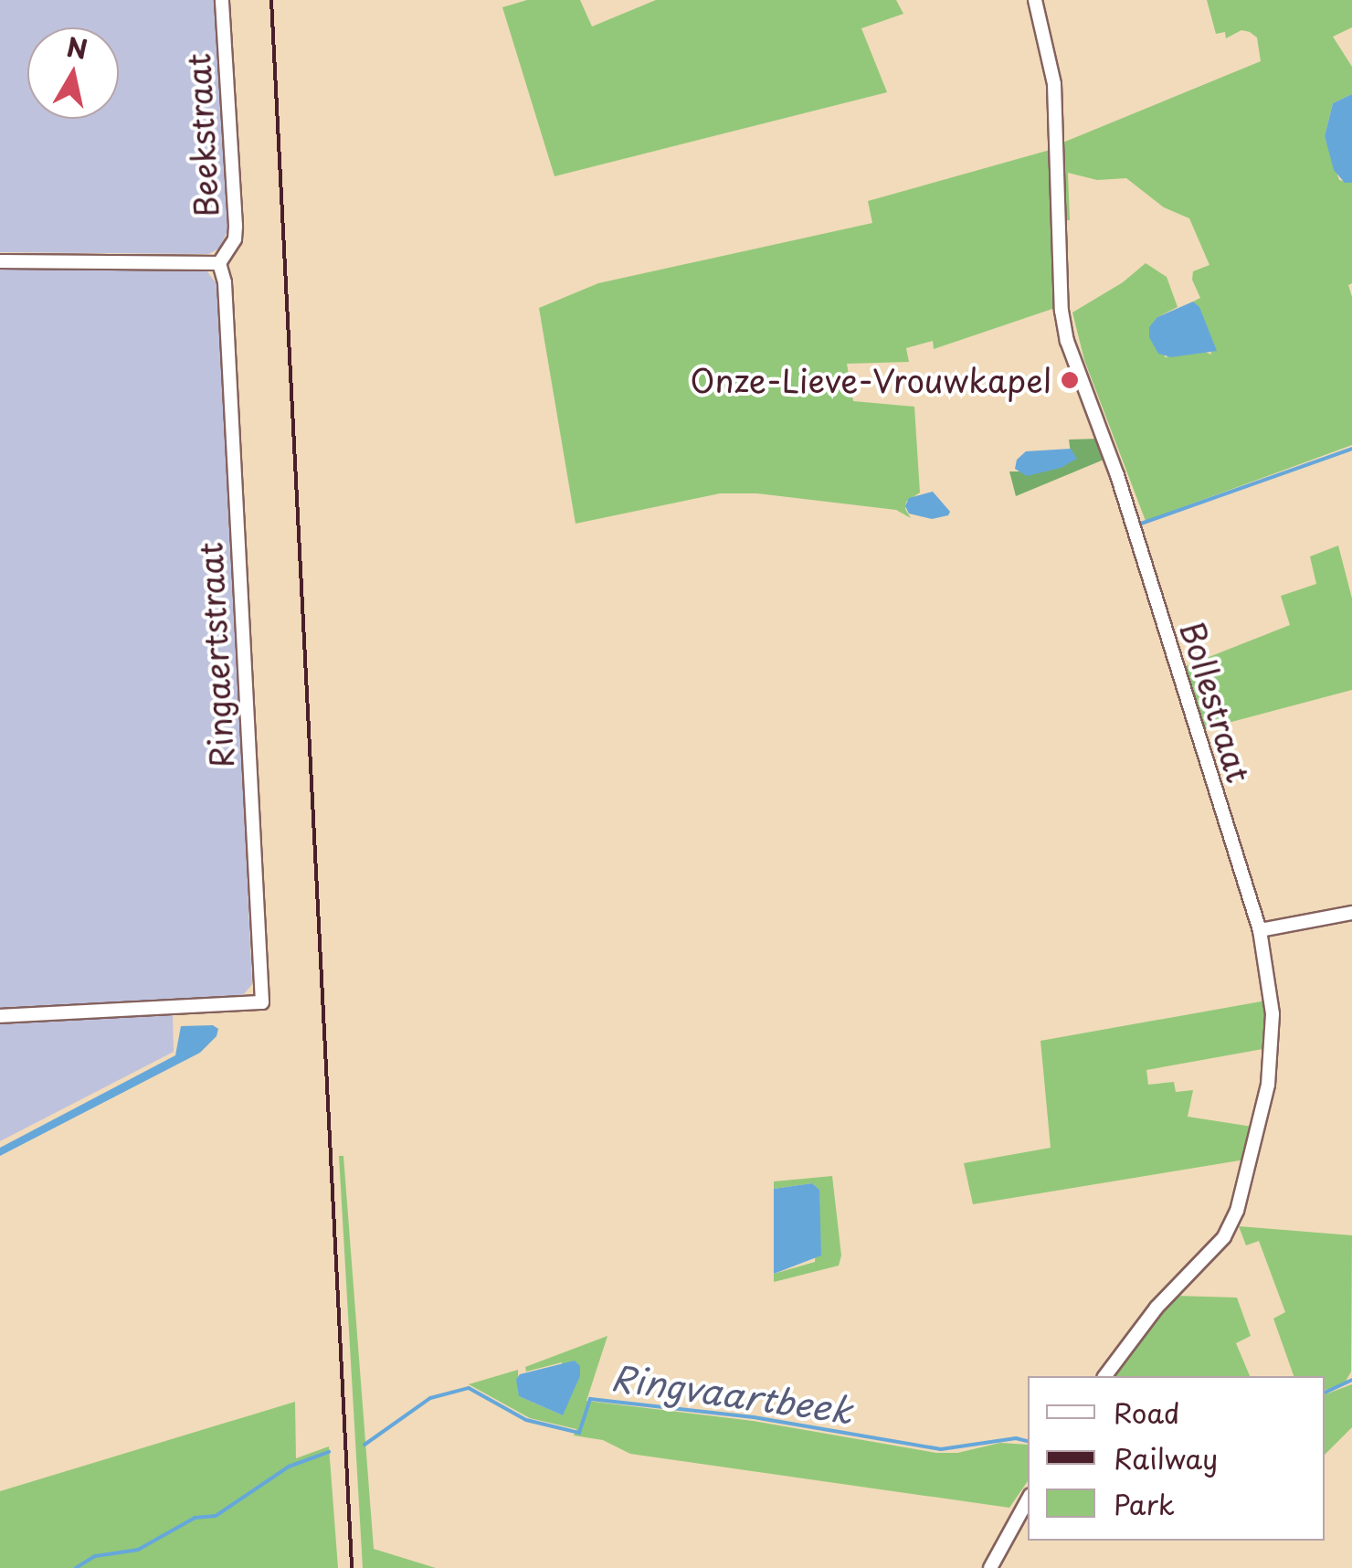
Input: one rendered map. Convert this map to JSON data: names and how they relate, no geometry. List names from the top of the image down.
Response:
{
  "streets": {
    "street": ["Beekstraat", "Ringaertstraat", "Bollestraat"]
  },
  "crossings": [
    ["Beekstraat", "Ringaertstraat"]
  ],
  "water": ["Ringvaartbeek"],
  "places": ["Onze-Lieve-Vrouwkapel"],
  "legend": ["Road", "Railway", "Park"],
  "north": "top"
}
